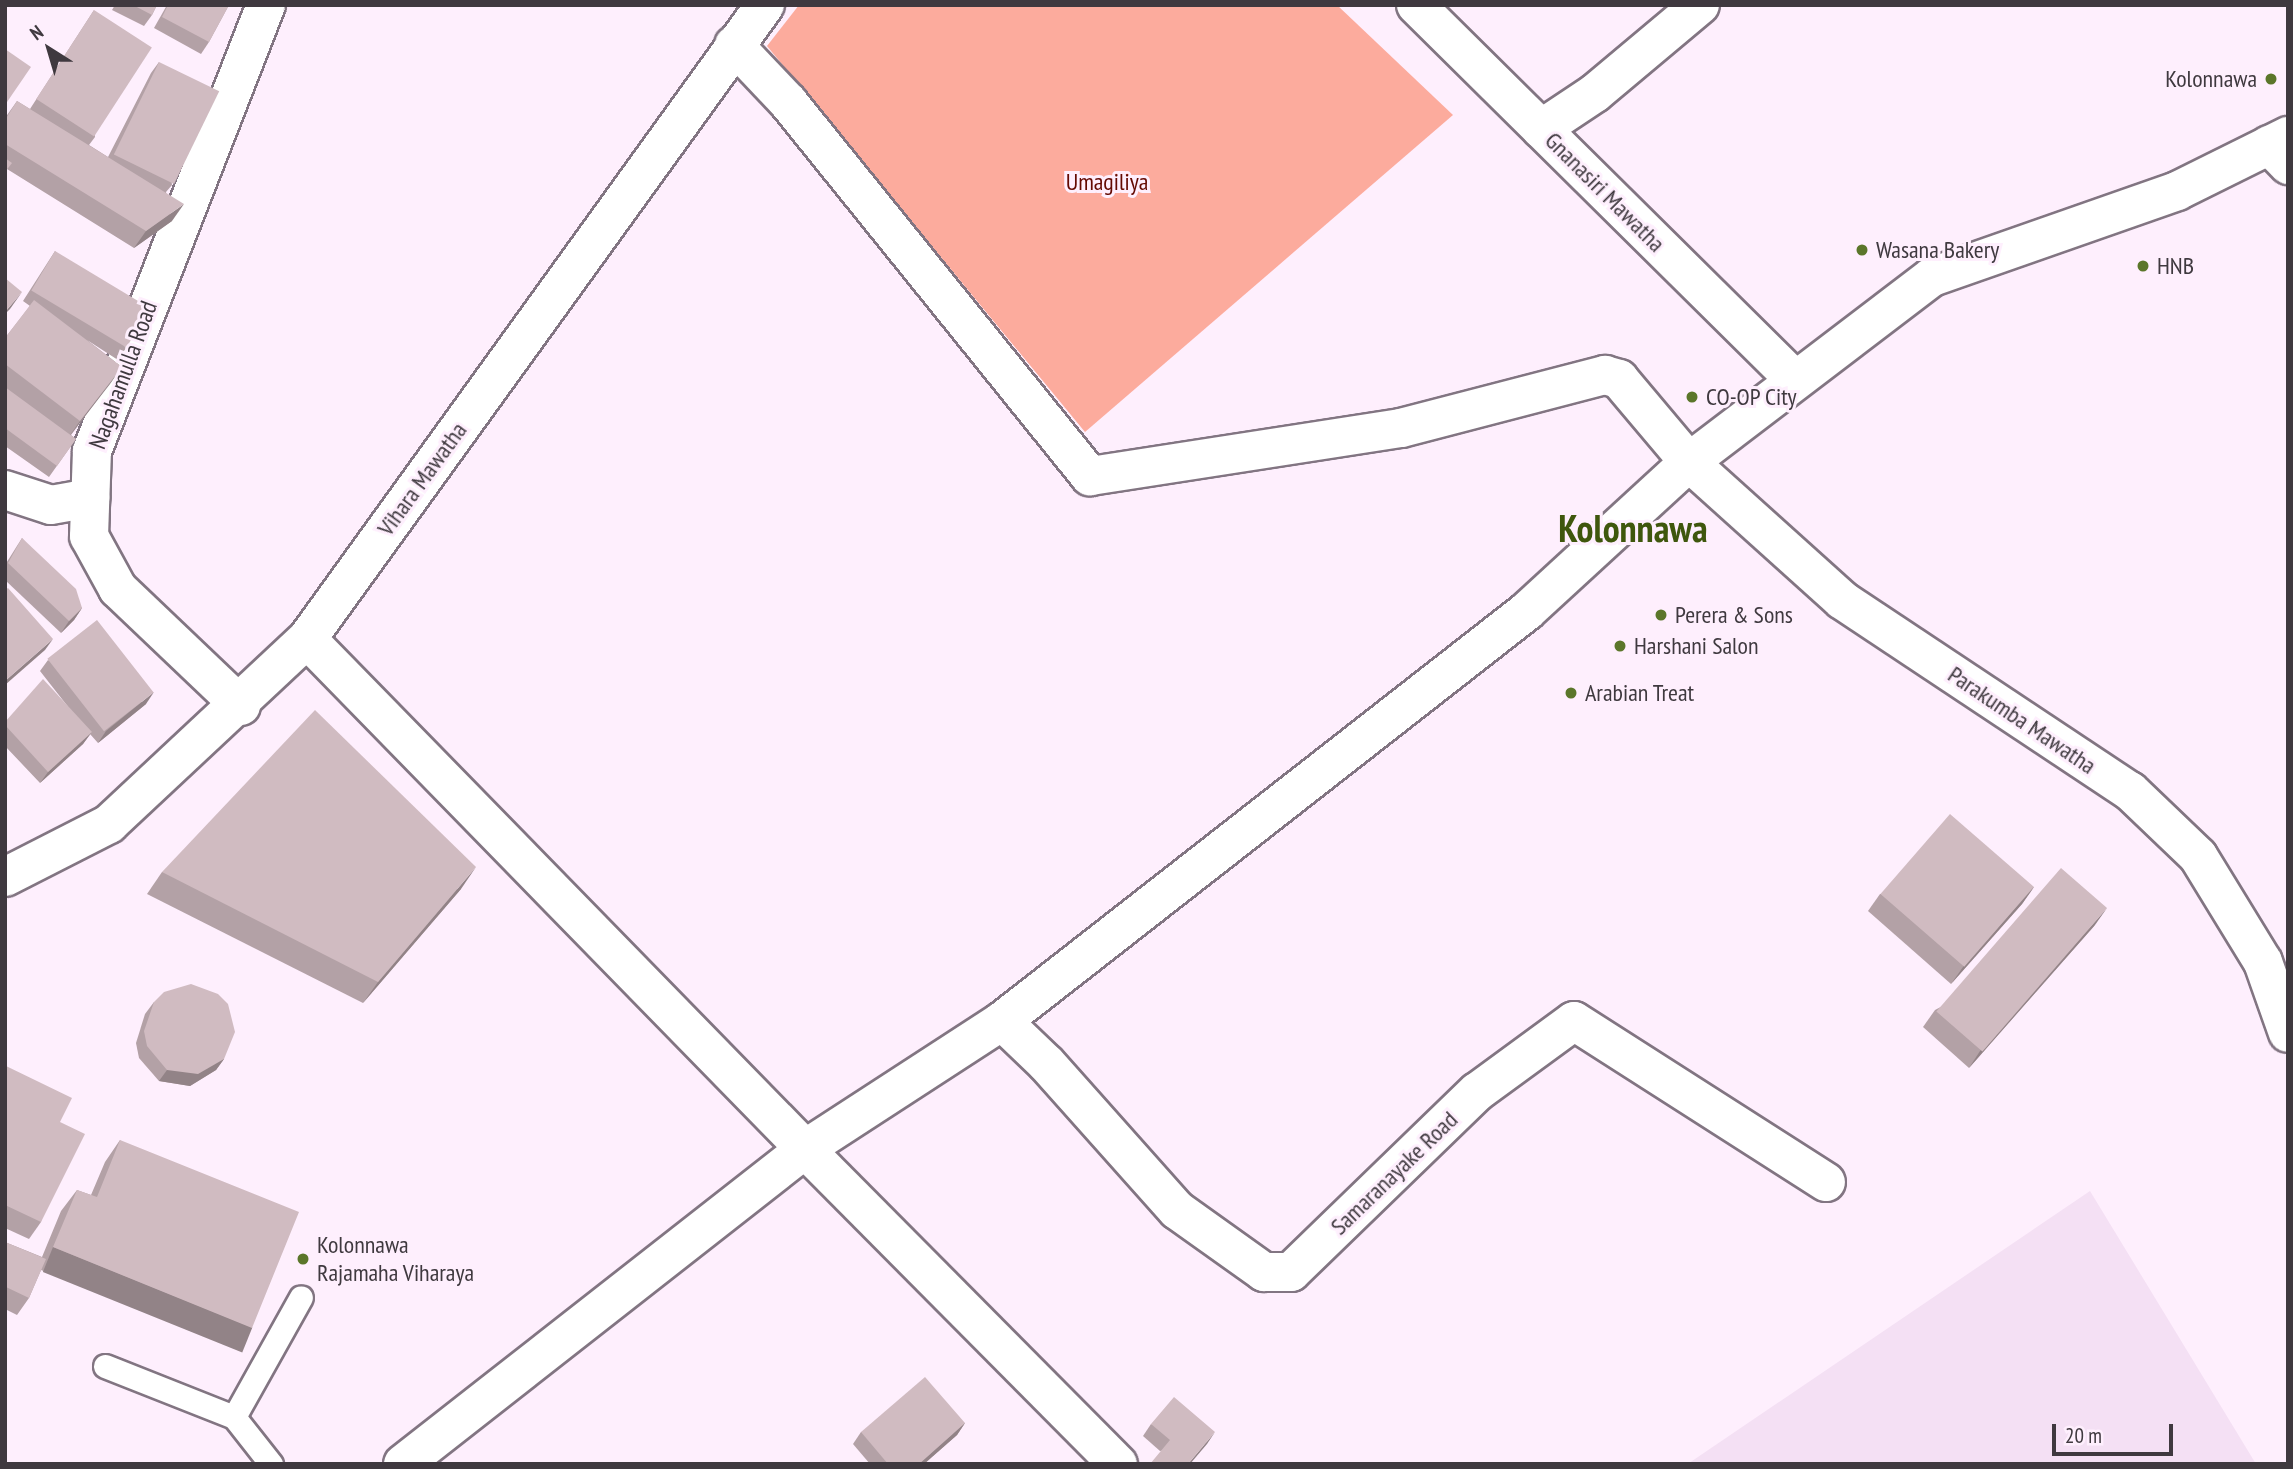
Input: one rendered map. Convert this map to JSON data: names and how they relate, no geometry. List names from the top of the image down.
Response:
{
  "streets": {
    "street": [
      "Gnanasiri Mawatha",
      "Nagahamulla Road",
      "Vihara Mawatha",
      "Parakumba Mawatha",
      "Samaranayake Road"
    ]
  },
  "crossings": [
    ["Nagahamulla Road", "Vihara Mawatha"],
    ["Vihara Mawatha", "Parakumba Mawatha"]
  ],
  "districts": ["Kolonnawa"],
  "parks": ["Umagiliya"],
  "places": [
    "Kolonnawa",
    "Wasana Bakery",
    "HNB",
    "CO-OP City",
    "Perera & Sons",
    "Harshani Salon",
    "Arabian Treat",
    "Kolonnawa Rajamaha Viharaya"
  ],
  "scale_bar": "20 m",
  "north": "top left"
}
